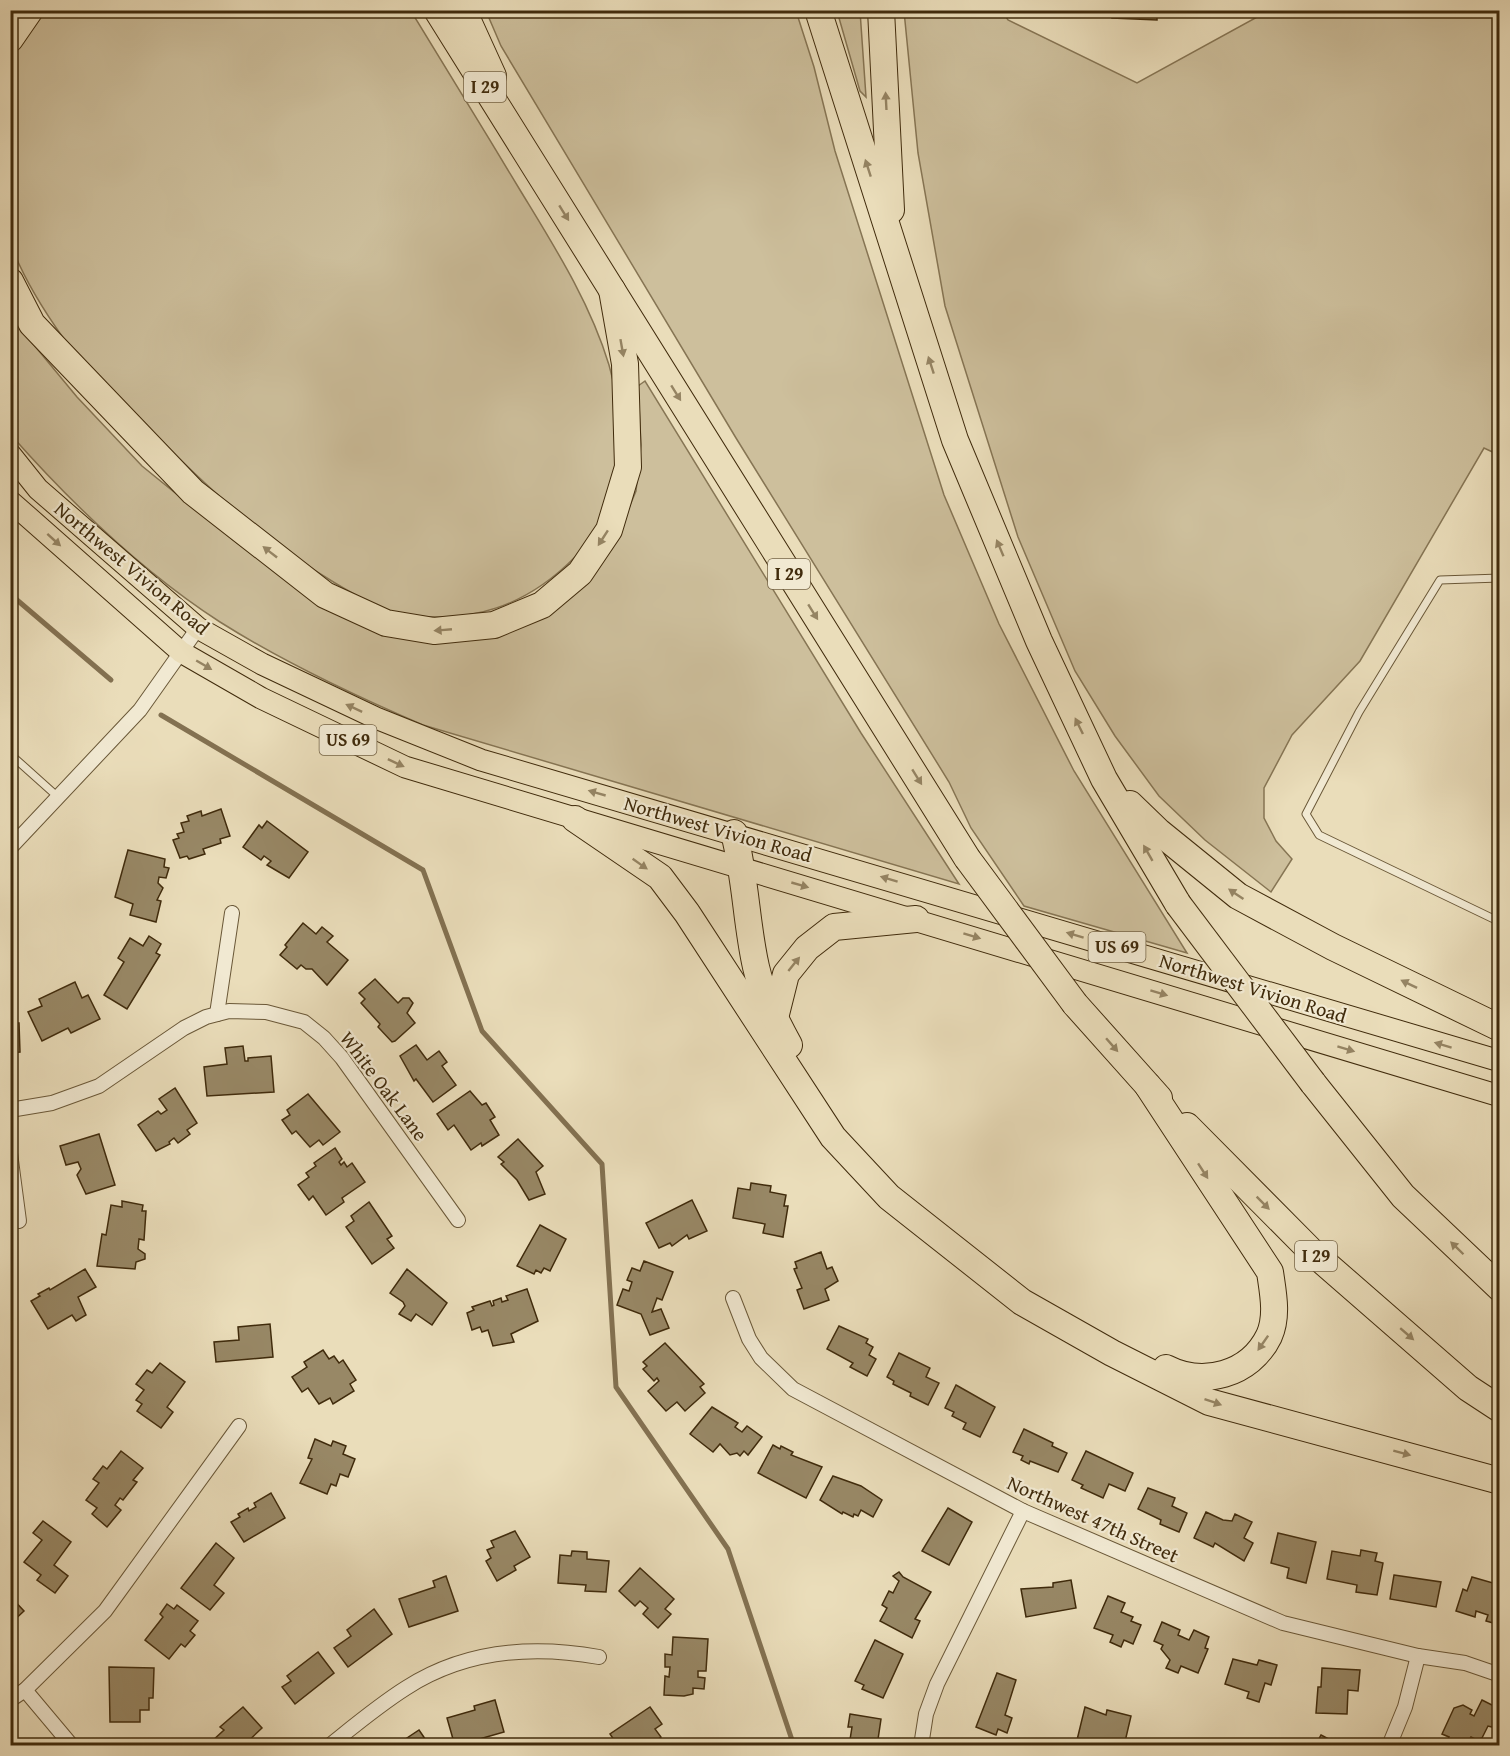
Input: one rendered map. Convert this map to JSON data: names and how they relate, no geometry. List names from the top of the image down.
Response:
{
  "streets": {
    "highway": ["I 29"],
    "main road": ["Northwest Vivion Road", "US 69"],
    "street": ["White Oak Lane", "Northwest 47th Street"]
  }
}
